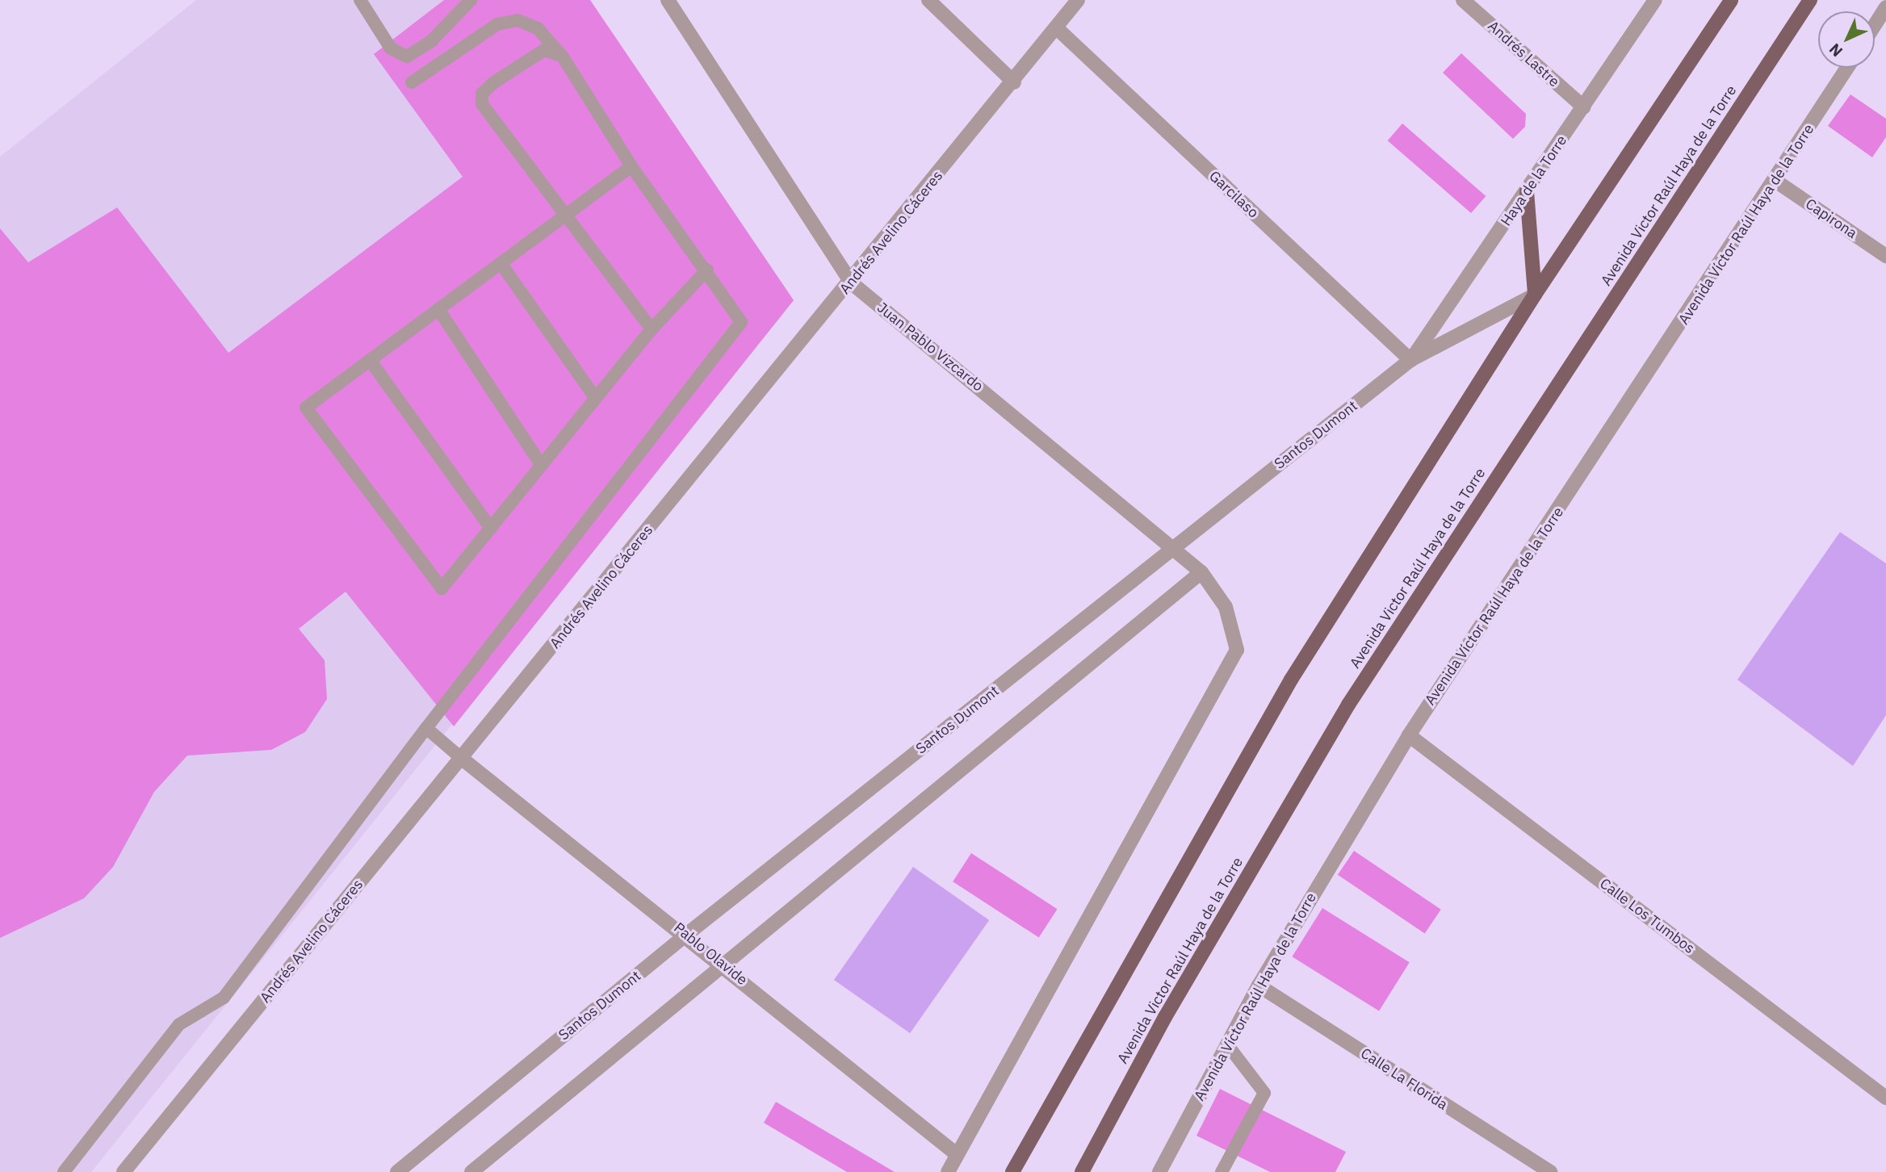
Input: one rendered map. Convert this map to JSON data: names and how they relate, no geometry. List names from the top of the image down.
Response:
{
  "streets": {
    "main road": ["Avenida Victor Raúl Haya de la Torre"],
    "street": [
      "Andrés Lastre",
      "Haya de la Torre",
      "Garcilaso",
      "Capirona",
      "Avenida Víctor Raúl Haya de la Torre",
      "Andrés Avelino Cáceres",
      "Juan Pablo Vizcardo",
      "Santos Dumont",
      "Calle Los Tumbos",
      "Pablo Olavide",
      "Calle La Florida"
    ]
  },
  "crossings": [
    ["Andrés Lastre", "Haya de la Torre"],
    ["Haya de la Torre", "Garcilaso"],
    ["Haya de la Torre", "Santos Dumont"],
    ["Garcilaso", "Andrés Avelino Cáceres"],
    ["Garcilaso", "Santos Dumont"],
    ["Capirona", "Avenida Víctor Raúl Haya de la Torre"],
    ["Avenida Víctor Raúl Haya de la Torre", "Calle Los Tumbos"],
    ["Avenida Víctor Raúl Haya de la Torre", "Calle La Florida"],
    ["Andrés Avelino Cáceres", "Juan Pablo Vizcardo"],
    ["Andrés Avelino Cáceres", "Pablo Olavide"],
    ["Juan Pablo Vizcardo", "Santos Dumont"],
    ["Juan Pablo Vizcardo", "Pablo Olavide"],
    ["Santos Dumont", "Pablo Olavide"]
  ],
  "north": "bottom left"
}
